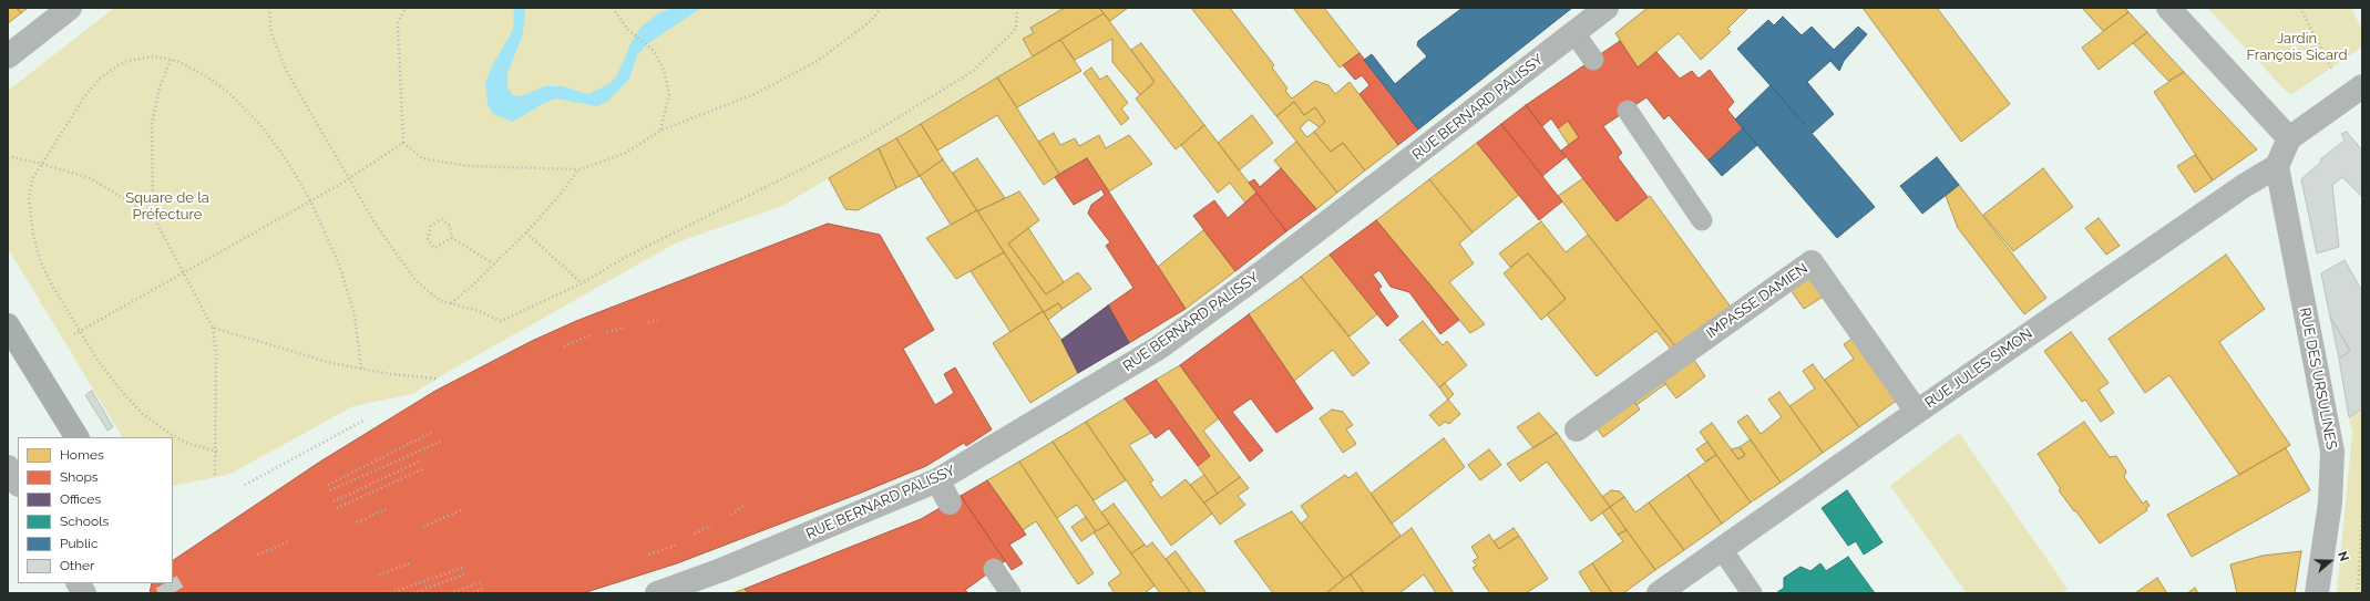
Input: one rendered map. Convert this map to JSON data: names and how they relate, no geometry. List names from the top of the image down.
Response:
{
  "streets": {
    "street": [
      "RUE BERNARD PALISSY",
      "IMPASSE DAMIEN",
      "RUE JULES SIMON",
      "RUE DES URSULINES"
    ]
  },
  "crossings": [
    ["IMPASSE DAMIEN", "RUE JULES SIMON"],
    ["RUE JULES SIMON", "RUE DES URSULINES"]
  ],
  "parks": ["Jardin François Sicard", "Square de la Préfecture"],
  "legend": [
    "Homes",
    "Shops",
    "Offices",
    "Schools",
    "Public",
    "Other"
  ],
  "north": "right"
}
